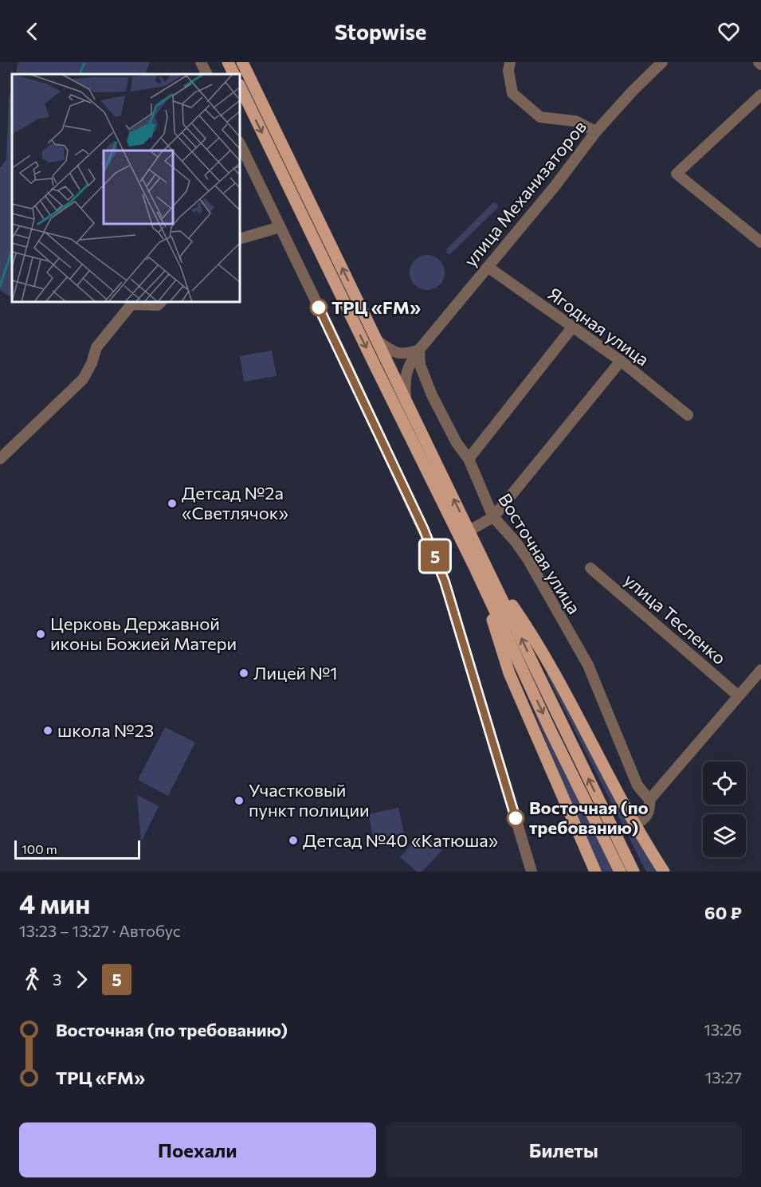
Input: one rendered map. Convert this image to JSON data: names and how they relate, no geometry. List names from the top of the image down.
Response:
{
  "streets": {
    "street": [
      "улица Механизаторов",
      "Ягодная улица",
      "Восточная улица",
      "улица Тесленко"
    ]
  },
  "crossings": [
    ["улица Механизаторов", "Ягодная улица"],
    ["улица Механизаторов", "Восточная улица"]
  ],
  "places": [
    "ТРЦ «FM»",
    "Детсад №2а «Светлячок»",
    "Церковь Державной иконы Божией Матери",
    "Лицей №1",
    "школа №23",
    "Участковый пункт полиции",
    "Восточная (по требованию)",
    "Детсад №40 «Катюша»"
  ],
  "lines": ["bus line 5"],
  "scale_bar": "100 m",
  "page": {
    "header": "Stopwise",
    "on_map": "5",
    "scale": "100 m",
    "heading": ["4 мин", "13:23 – 13:27 · Автобус", "60 ₽"],
    "legs": ["3", "5"],
    "list": [
      {
        "name": "Восточная (по требованию)",
        "value": "13:26"
      },
      {
        "name": "ТРЦ «FM»",
        "value": "13:27"
      }
    ],
    "buttons": ["Поехали", "Билеты"]
  }
}
